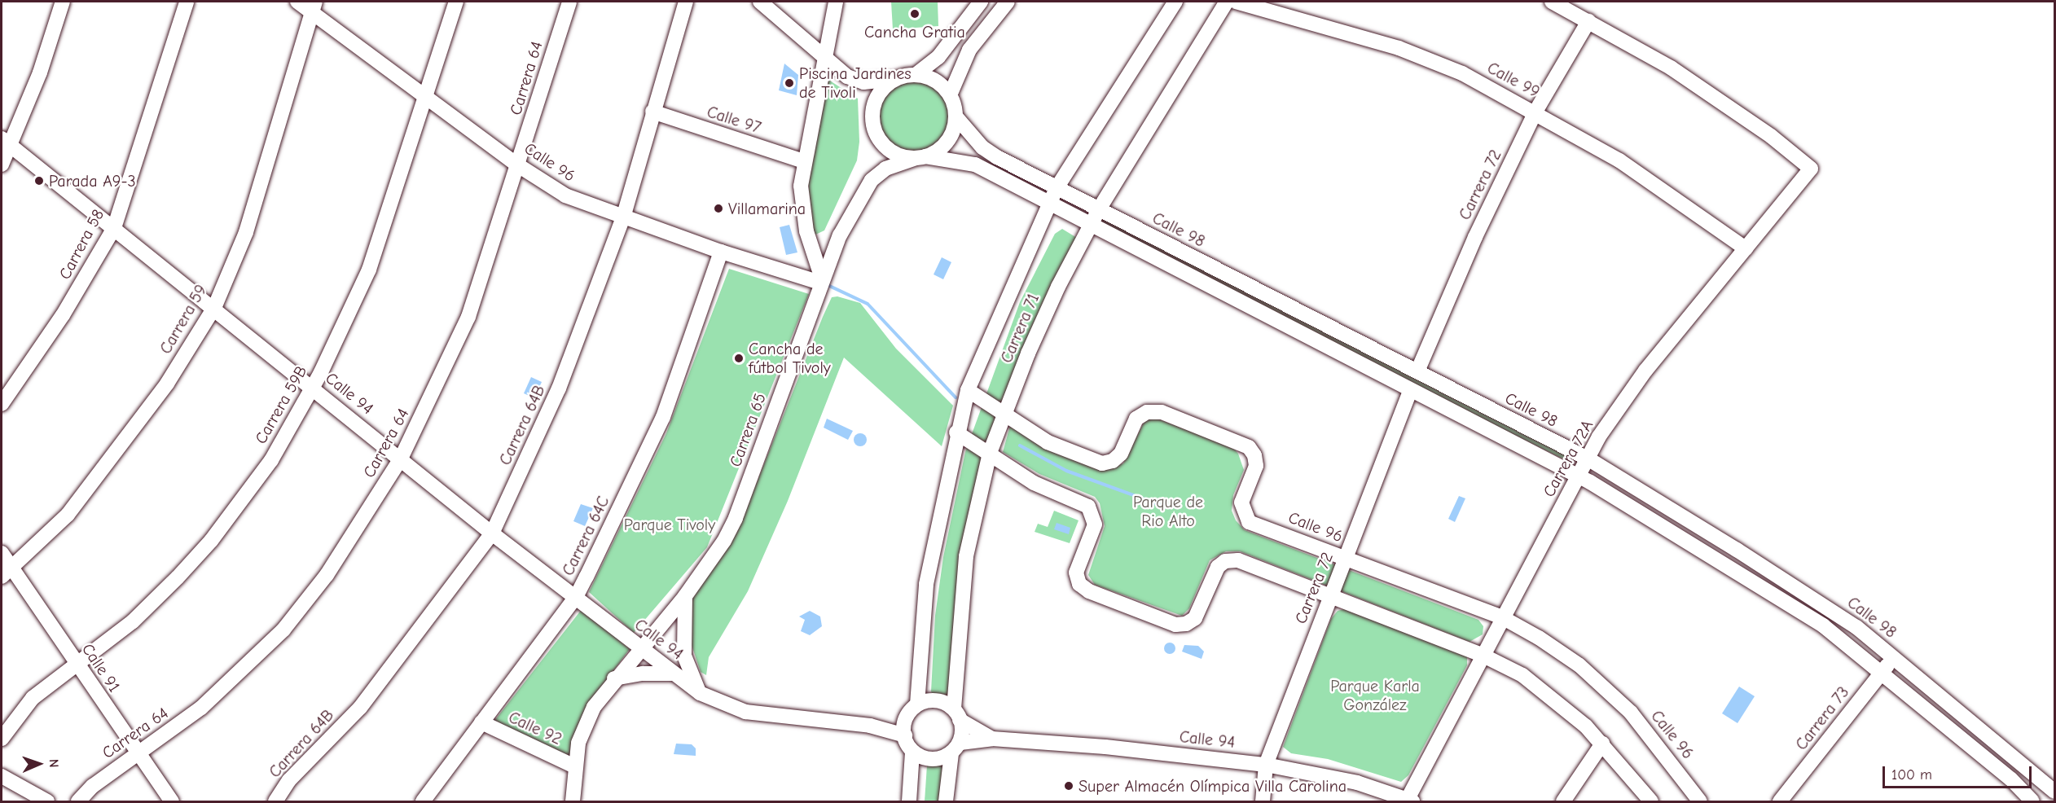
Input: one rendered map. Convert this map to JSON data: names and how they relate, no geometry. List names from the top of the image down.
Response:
{
  "streets": {
    "street": [
      "Carrera 64",
      "Calle 99",
      "Calle 97",
      "Calle 96",
      "Carrera 72",
      "Calle 98",
      "Carrera 58",
      "Carrera 59",
      "Carrera 71",
      "Calle 94",
      "Carrera 59B",
      "Carrera 64B",
      "Carrera 65",
      "Carrera 72A",
      "Carrera 64C",
      "Calle 91",
      "Carrera 73",
      "Calle 92"
    ]
  },
  "crossings": [
    ["Carrera 64", "Calle 96"],
    ["Carrera 64", "Calle 94"],
    ["Carrera 64", "Calle 91"],
    ["Calle 99", "Carrera 72"],
    ["Calle 99", "Carrera 72A"],
    ["Calle 97", "Carrera 64B"],
    ["Calle 96", "Carrera 72"],
    ["Calle 96", "Carrera 59"],
    ["Calle 96", "Carrera 71"],
    ["Calle 96", "Carrera 59B"],
    ["Calle 96", "Carrera 64B"],
    ["Calle 96", "Carrera 65"],
    ["Calle 96", "Carrera 72A"],
    ["Calle 96", "Carrera 64C"],
    ["Carrera 72", "Calle 98"],
    ["Carrera 72", "Calle 94"],
    ["Carrera 72", "Carrera 72A"],
    ["Calle 98", "Carrera 71"],
    ["Calle 98", "Carrera 65"],
    ["Calle 98", "Carrera 72A"],
    ["Calle 98", "Carrera 73"],
    ["Carrera 58", "Calle 94"],
    ["Carrera 59", "Calle 94"],
    ["Carrera 59", "Calle 91"],
    ["Carrera 71", "Calle 94"],
    ["Calle 94", "Carrera 59B"],
    ["Calle 94", "Carrera 64B"],
    ["Calle 94", "Carrera 65"],
    ["Calle 94", "Carrera 72A"],
    ["Calle 94", "Carrera 64C"],
    ["Carrera 59B", "Calle 91"],
    ["Carrera 65", "Calle 92"],
    ["Carrera 64C", "Calle 92"]
  ],
  "parks": ["Parque de Rio Alto", "Parque Tivoly", "Parque Karla González"],
  "places": [
    "Cancha Gratia",
    "Piscina Jardines de Tivoli",
    "Parada A9-3",
    "Villamarina",
    "Cancha de fútbol Tivoly",
    "Super Almacén Olímpica Villa Carolina"
  ],
  "scale_bar": "100 m",
  "north": "right"
}
